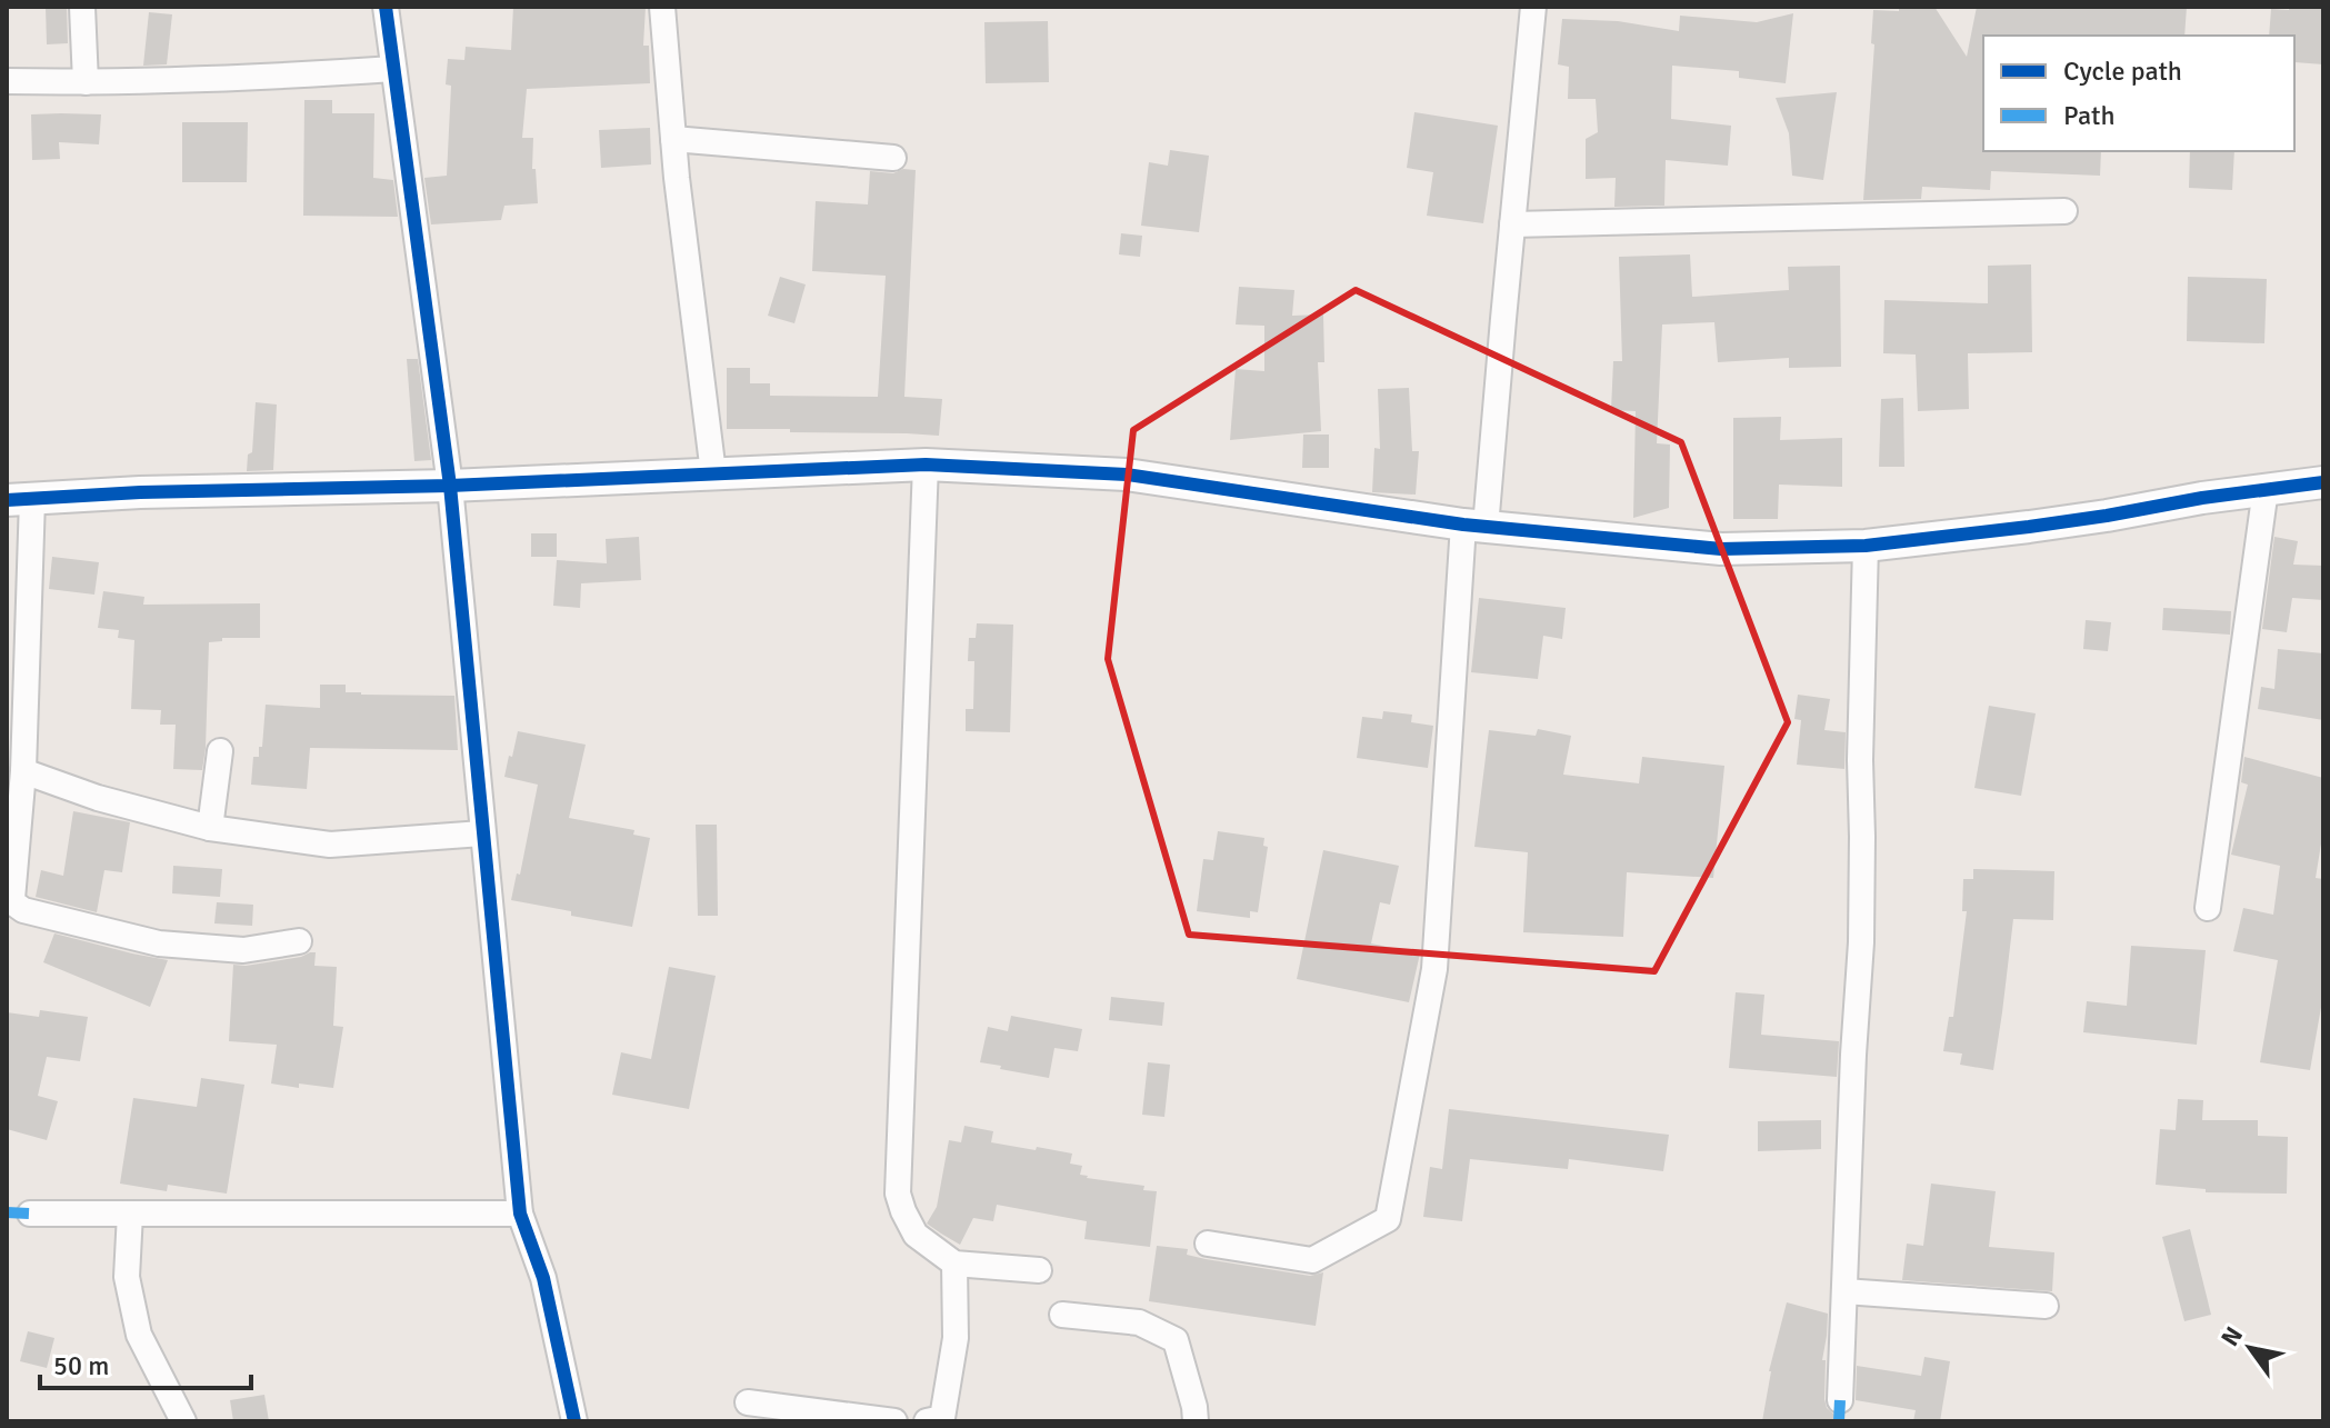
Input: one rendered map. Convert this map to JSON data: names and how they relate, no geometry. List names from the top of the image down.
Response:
{
  "legend": ["Cycle path", "Path"],
  "scale_bar": "50 m",
  "north": "top left"
}
